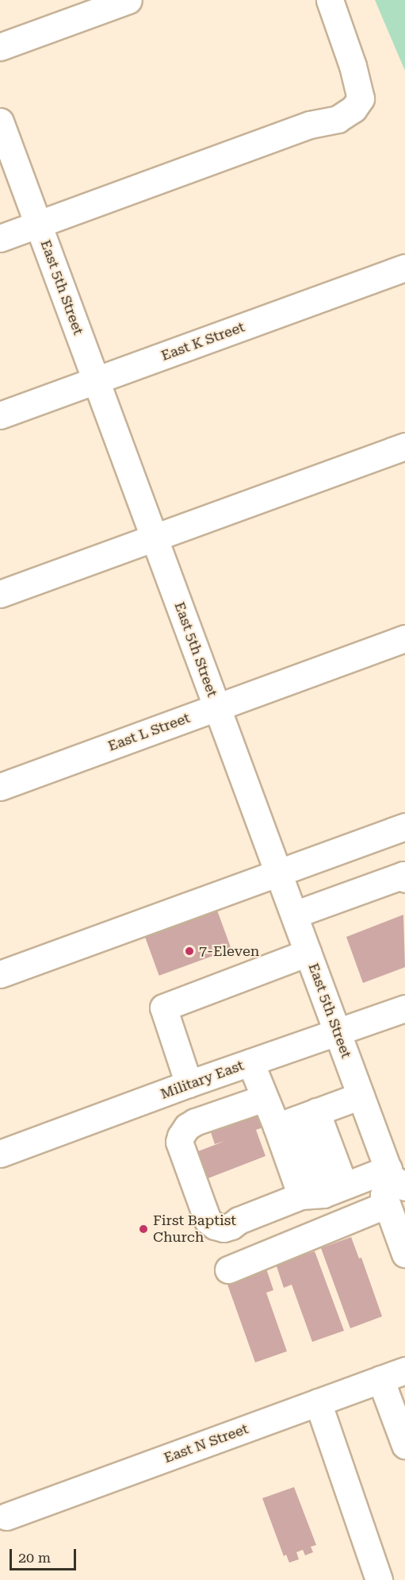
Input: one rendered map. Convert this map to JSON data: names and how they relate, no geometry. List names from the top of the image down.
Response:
{
  "streets": {
    "street": [
      "East 5th Street",
      "East K Street",
      "East L Street",
      "Military East",
      "East N Street"
    ]
  },
  "crossings": [
    ["East 5th Street", "East K Street"],
    ["East 5th Street", "East L Street"],
    ["East 5th Street", "Military East"]
  ],
  "places": ["7-Eleven", "First Baptist Church"],
  "scale_bar": "20 m"
}
